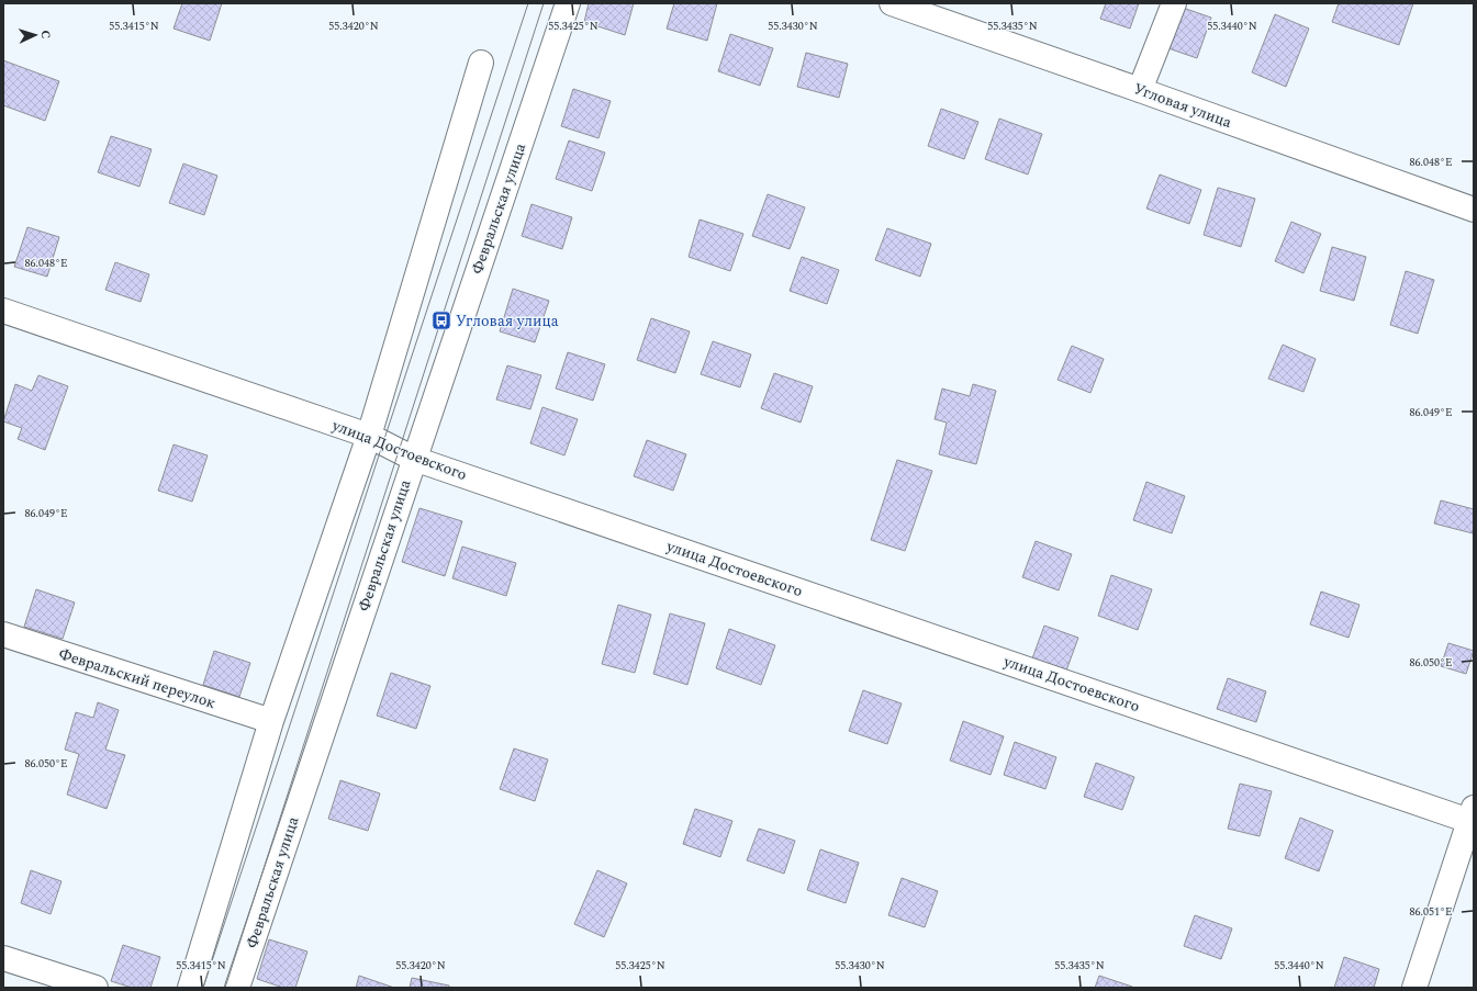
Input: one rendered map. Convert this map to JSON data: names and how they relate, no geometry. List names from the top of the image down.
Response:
{
  "streets": {
    "street": [
      "Угловая улица",
      "Февральская улица",
      "улица Достоевского",
      "Февральский переулок"
    ]
  },
  "crossings": [
    ["Февральская улица", "улица Достоевского"]
  ],
  "places": {
    "bus stop": ["Угловая улица"]
  },
  "north": "right",
  "coordinates": [
    "55.3415°N",
    "55.3420°N",
    "55.3425°N",
    "55.3430°N",
    "55.3435°N",
    "55.3440°N",
    "86.048°E",
    "86.049°E",
    "86.050°E",
    "86.051°E"
  ]
}
